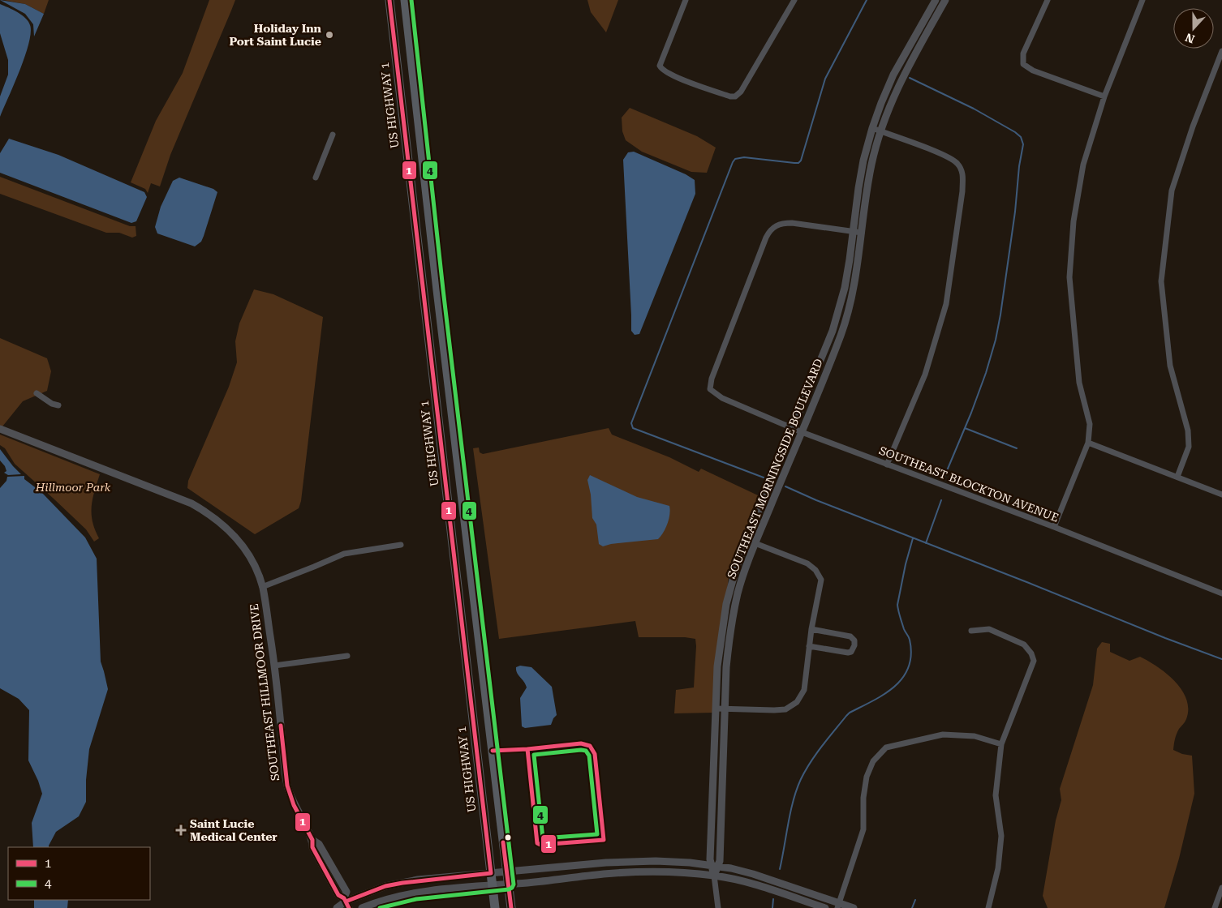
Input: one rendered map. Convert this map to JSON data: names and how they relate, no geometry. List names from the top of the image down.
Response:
{
  "streets": {
    "main road": ["US HIGHWAY 1"],
    "street": ["SOUTHEAST MORNINGSIDE BOULEVARD", "SOUTHEAST BLOCKTON AVENUE", "SOUTHEAST HILLMOOR DRIVE"]
  },
  "crossings": [
    ["SOUTHEAST MORNINGSIDE BOULEVARD", "SOUTHEAST BLOCKTON AVENUE"]
  ],
  "parks": ["Hillmoor Park"],
  "places": {
    "other": ["Holiday Inn Port Saint Lucie"],
    "health": ["Saint Lucie Medical Center"]
  },
  "lines": ["transit line 1", "transit line 4"],
  "legend": ["1", "4"],
  "north": "bottom"
}
